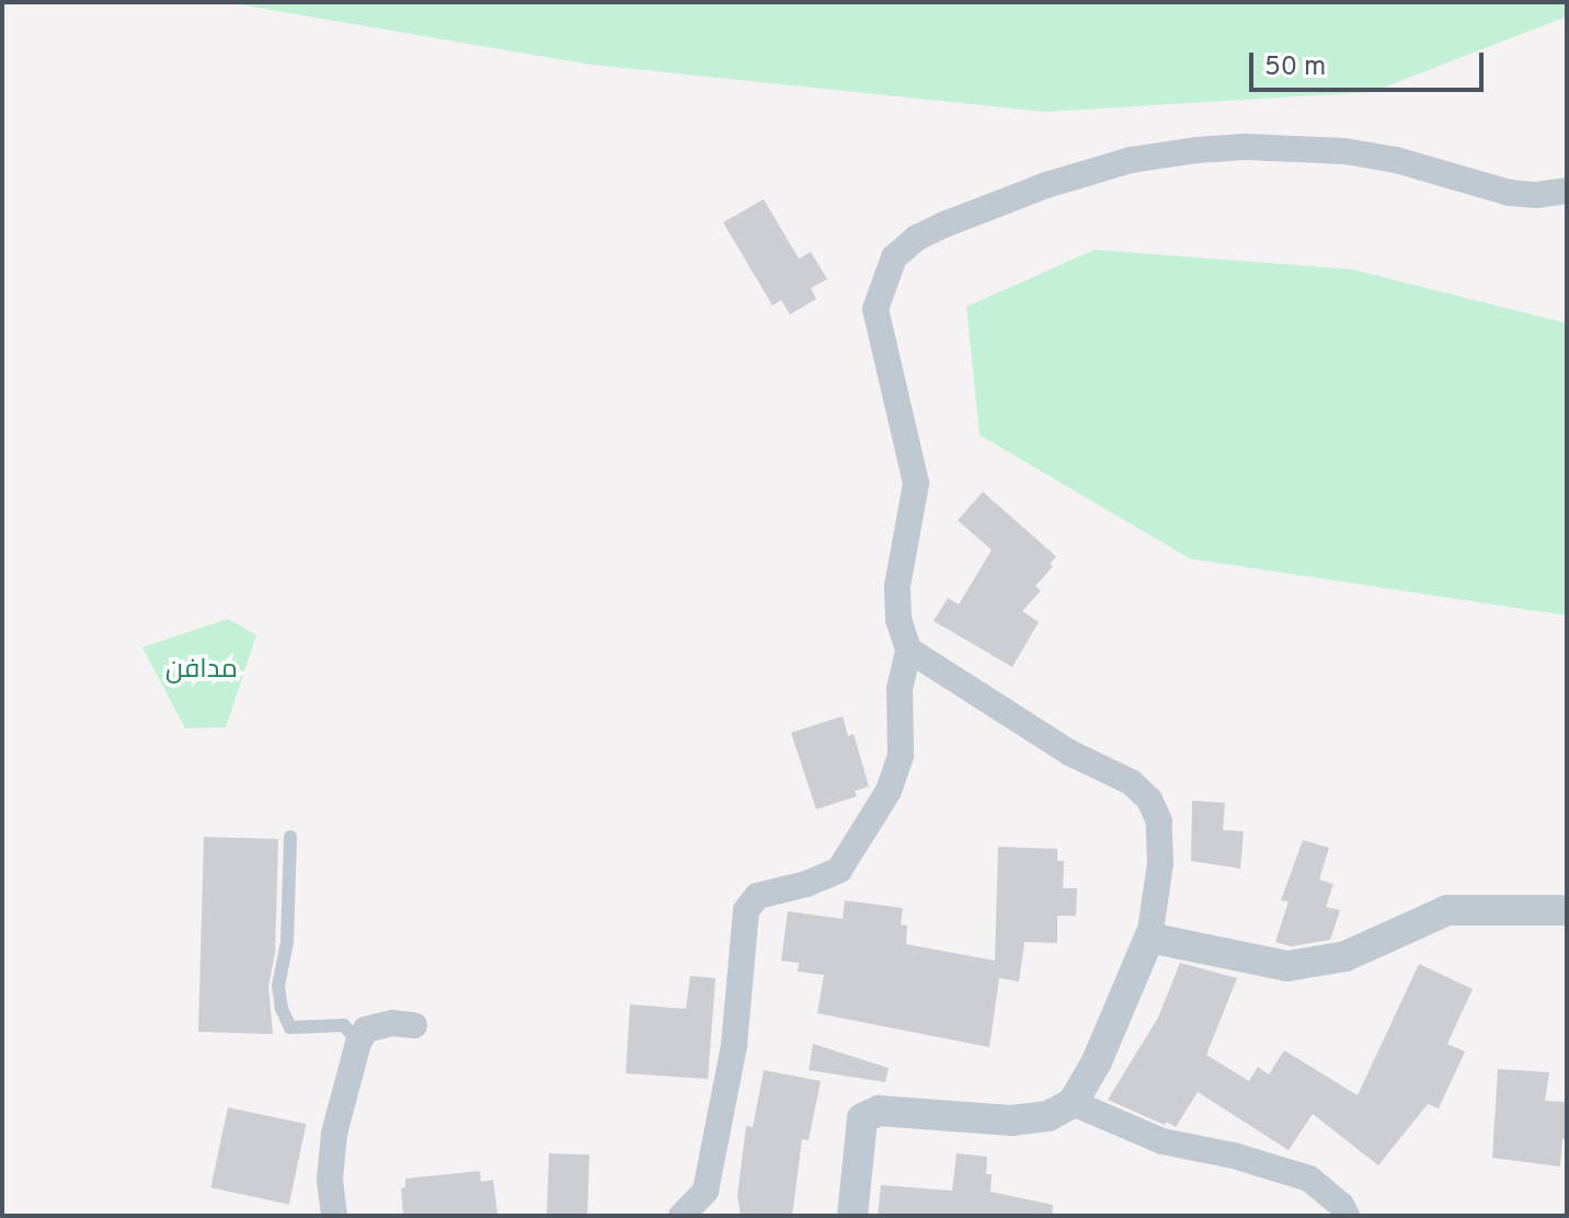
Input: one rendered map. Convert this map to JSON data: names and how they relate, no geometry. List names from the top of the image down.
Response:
{
  "parks": ["مدافن"],
  "scale_bar": "50 m"
}
